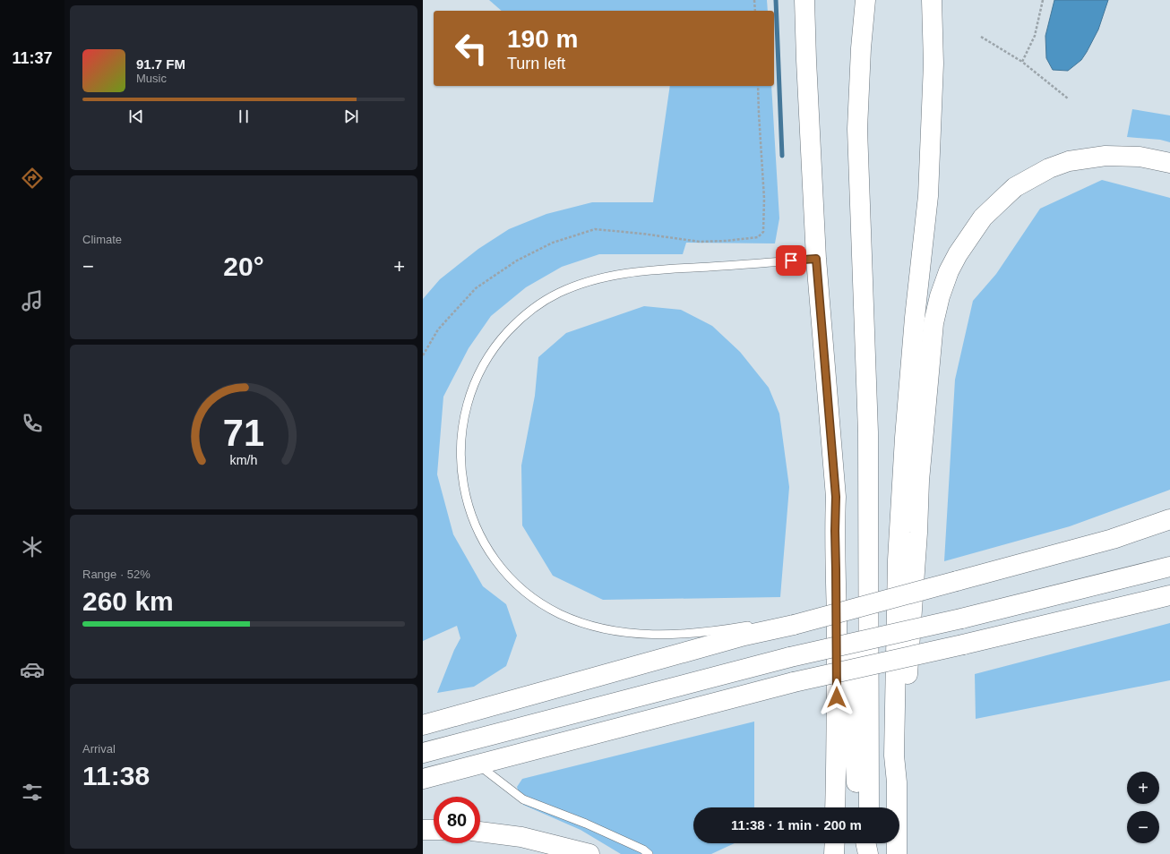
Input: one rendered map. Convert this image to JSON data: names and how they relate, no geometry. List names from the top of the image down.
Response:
{
  "page": {
    "tabs": "11:37",
    "turn": ["190 m", "Turn left"],
    "song": ["91.7 FM", "Music"],
    "tile": [
      "Climate",
      ["Range · 52%", "260 km"],
      ["Arrival", "11:38"]
    ],
    "heat": ["−", "20°", "+"],
    "map_buttons": ["+", "−"],
    "limit": "80",
    "trip": "11:38 · 1 min · 200 m",
    "gauge": ["71", "km/h"]
  }
}
